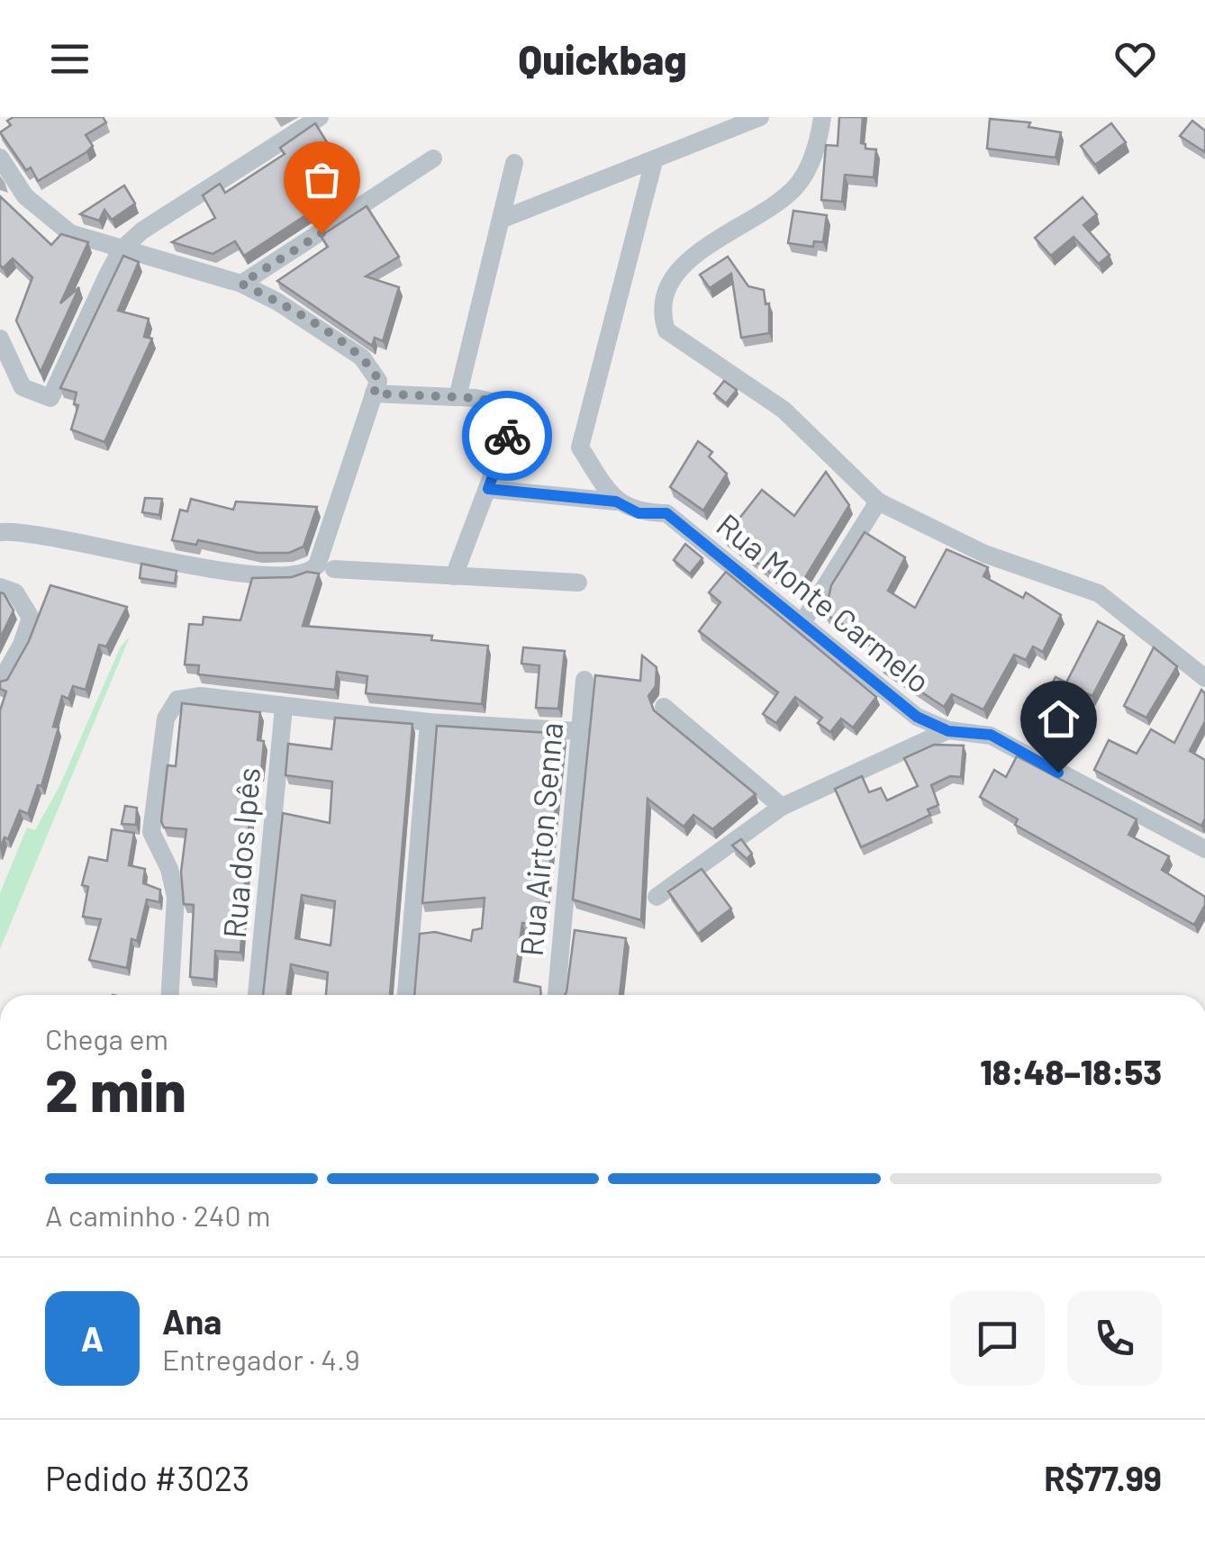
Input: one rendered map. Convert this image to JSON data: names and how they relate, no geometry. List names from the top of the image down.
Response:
{
  "streets": {
    "street": ["Rua Monte Carmelo", "Rua Airton Senna", "Rua dos Ipês"]
  },
  "page": {
    "header": "Quickbag",
    "heading": ["2 min", "Chega em", "18:48–18:53"],
    "panel": [
      "Ana",
      "Entregador · 4.9",
      "Pedido #3023",
      "R$77.99"
    ],
    "bar": "A caminho · 240 m",
    "round": "A"
  }
}
